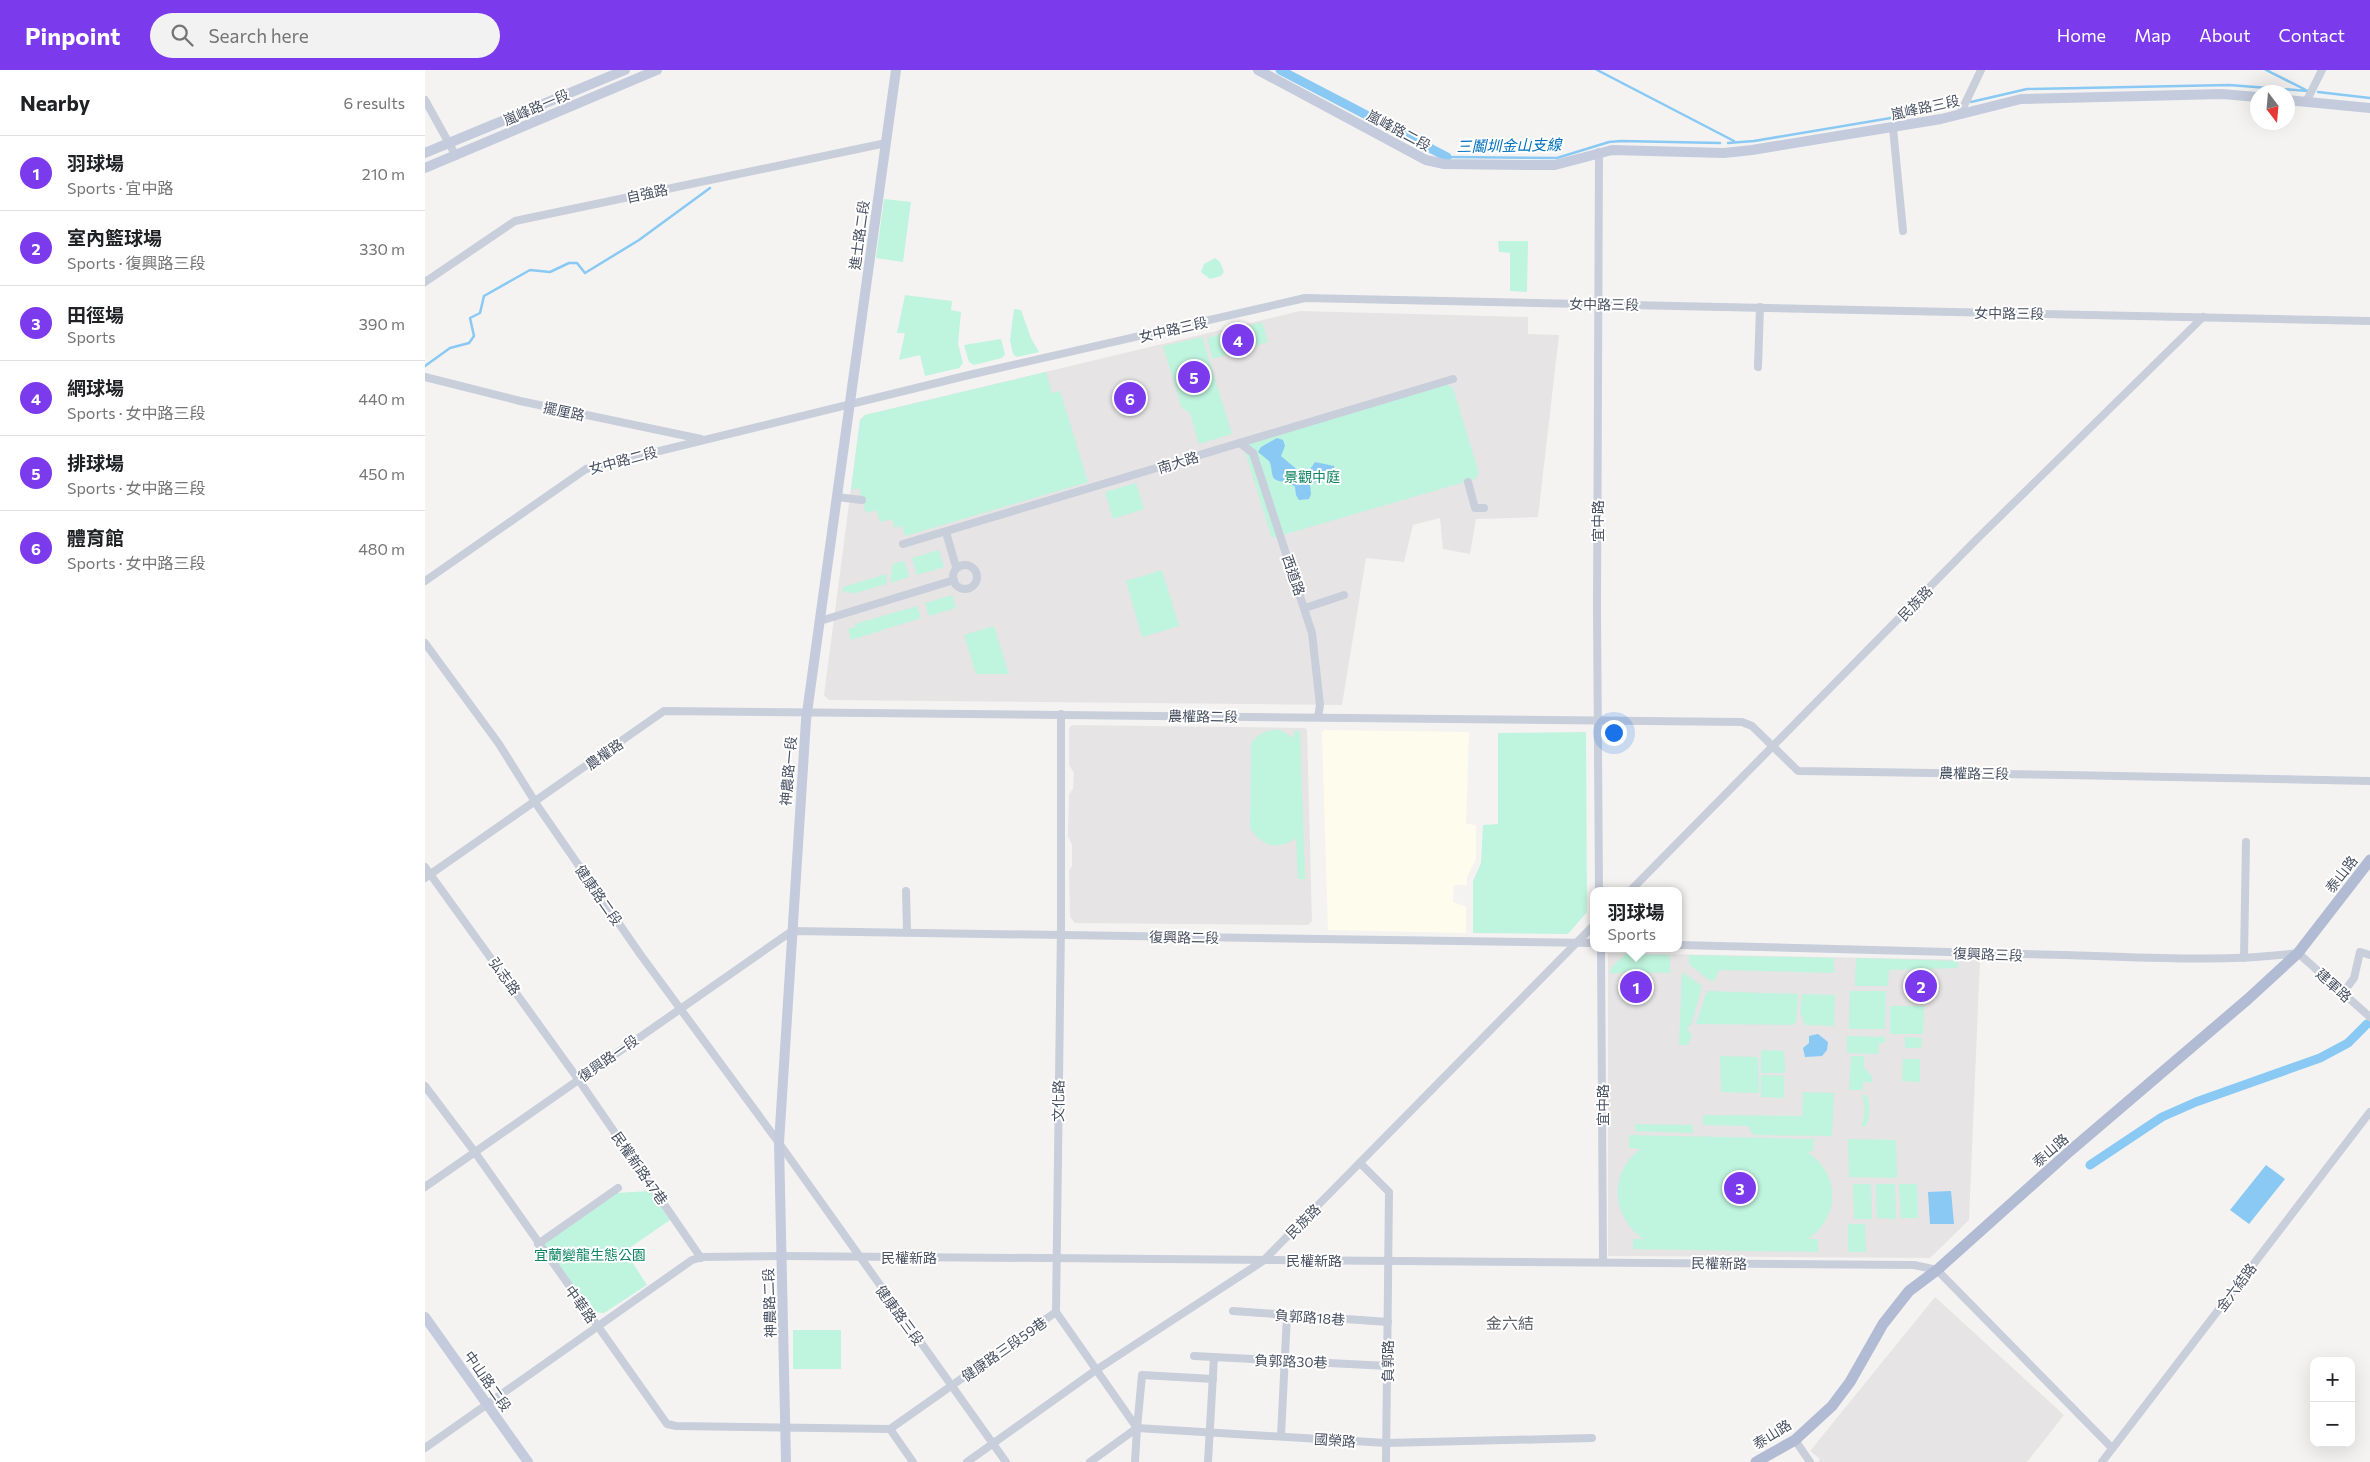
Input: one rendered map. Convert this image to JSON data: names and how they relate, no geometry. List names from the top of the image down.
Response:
{
  "streets": {
    "main road": ["泰山路"],
    "street": [
      "嵐峰路一段",
      "嵐峰路三段",
      "嵐峰路二段",
      "自強路",
      "進士路二段",
      "女中路三段",
      "擺厘路",
      "女中路二段",
      "南大路",
      "宜中路",
      "西道路",
      "民族路",
      "農權路二段",
      "農權路",
      "神農路一段",
      "農權路三段",
      "健康路二段",
      "復興路二段",
      "復興路三段",
      "弘志路",
      "建軍路",
      "復興路一段",
      "文化路",
      "民權新路47巷",
      "民權新路",
      "金六結路",
      "神農路二段",
      "中華路",
      "健康路三段",
      "負郭路18巷",
      "健康路三段59巷",
      "負郭路30巷",
      "負郭路",
      "中山路二段",
      "國榮路"
    ]
  },
  "crossings": [
    ["嵐峰路三段", "嵐峰路二段"],
    ["嵐峰路三段", "宜中路"],
    ["嵐峰路二段", "宜中路"],
    ["自強路", "進士路二段"],
    ["進士路二段", "女中路三段"],
    ["進士路二段", "女中路二段"],
    ["進士路二段", "神農路一段"],
    ["女中路三段", "女中路二段"],
    ["女中路三段", "宜中路"],
    ["女中路三段", "民族路"],
    ["女中路三段", "神農路一段"],
    ["擺厘路", "女中路二段"],
    ["女中路二段", "神農路一段"],
    ["南大路", "西道路"],
    ["宜中路", "農權路二段"],
    ["宜中路", "農權路三段"],
    ["宜中路", "民權新路"],
    ["西道路", "農權路二段"],
    ["民族路", "農權路三段"],
    ["民族路", "復興路二段"],
    ["民族路", "民權新路"],
    ["民族路", "健康路三段"],
    ["民族路", "負郭路"],
    ["農權路二段", "農權路"],
    ["農權路二段", "神農路一段"],
    ["農權路二段", "農權路三段"],
    ["農權路二段", "文化路"],
    ["農權路", "神農路一段"],
    ["農權路", "健康路二段"],
    ["農權路", "弘志路"],
    ["神農路一段", "健康路二段"],
    ["神農路一段", "復興路二段"],
    ["神農路一段", "復興路一段"],
    ["神農路一段", "神農路二段"],
    ["神農路一段", "健康路三段"],
    ["泰山路", "復興路三段"],
    ["泰山路", "建軍路"],
    ["泰山路", "民權新路"],
    ["健康路二段", "復興路一段"],
    ["健康路二段", "神農路二段"],
    ["健康路二段", "健康路三段"],
    ["復興路二段", "復興路一段"],
    ["復興路二段", "文化路"],
    ["復興路三段", "建軍路"],
    ["弘志路", "復興路一段"],
    ["弘志路", "民權新路47巷"],
    ["復興路一段", "民權新路47巷"],
    ["復興路一段", "中華路"],
    ["文化路", "民權新路"],
    ["文化路", "健康路三段59巷"],
    ["民權新路47巷", "民權新路"],
    ["民權新路", "神農路二段"],
    ["民權新路", "中華路"],
    ["民權新路", "健康路三段"],
    ["民權新路", "負郭路"],
    ["民權新路", "中山路二段"],
    ["神農路二段", "中華路"],
    ["神農路二段", "健康路三段"],
    ["健康路三段", "健康路三段59巷"],
    ["負郭路18巷", "負郭路"],
    ["負郭路30巷", "負郭路"],
    ["負郭路", "國榮路"]
  ],
  "districts": ["金六結"],
  "water": ["三鬮圳金山支線"],
  "parks": ["景觀中庭", "宜蘭變龍生態公園"],
  "north": "bottom",
  "page": {
    "header": "Pinpoint",
    "search": "Search here",
    "nav": [
      "Home",
      "Map",
      "About",
      "Contact"
    ],
    "heading": ["Nearby", "6 results"],
    "list": [
      {
        "mark": "1",
        "name": "羽球場",
        "note": "Sports · 宜中路",
        "value": "210 m"
      },
      {
        "mark": "2",
        "name": "室內籃球場",
        "note": "Sports · 復興路三段",
        "value": "330 m"
      },
      {
        "mark": "3",
        "name": "田徑場",
        "note": "Sports",
        "value": "390 m"
      },
      {
        "mark": "4",
        "name": "網球場",
        "note": "Sports · 女中路三段",
        "value": "440 m"
      },
      {
        "mark": "5",
        "name": "排球場",
        "note": "Sports · 女中路三段",
        "value": "450 m"
      },
      {
        "mark": "6",
        "name": "體育館",
        "note": "Sports · 女中路三段",
        "value": "480 m"
      }
    ],
    "pins": [
      "4",
      "5",
      "6",
      "2",
      "1",
      "3"
    ],
    "popup": ["羽球場", "Sports"],
    "map_buttons": ["+", "−"]
  }
}
